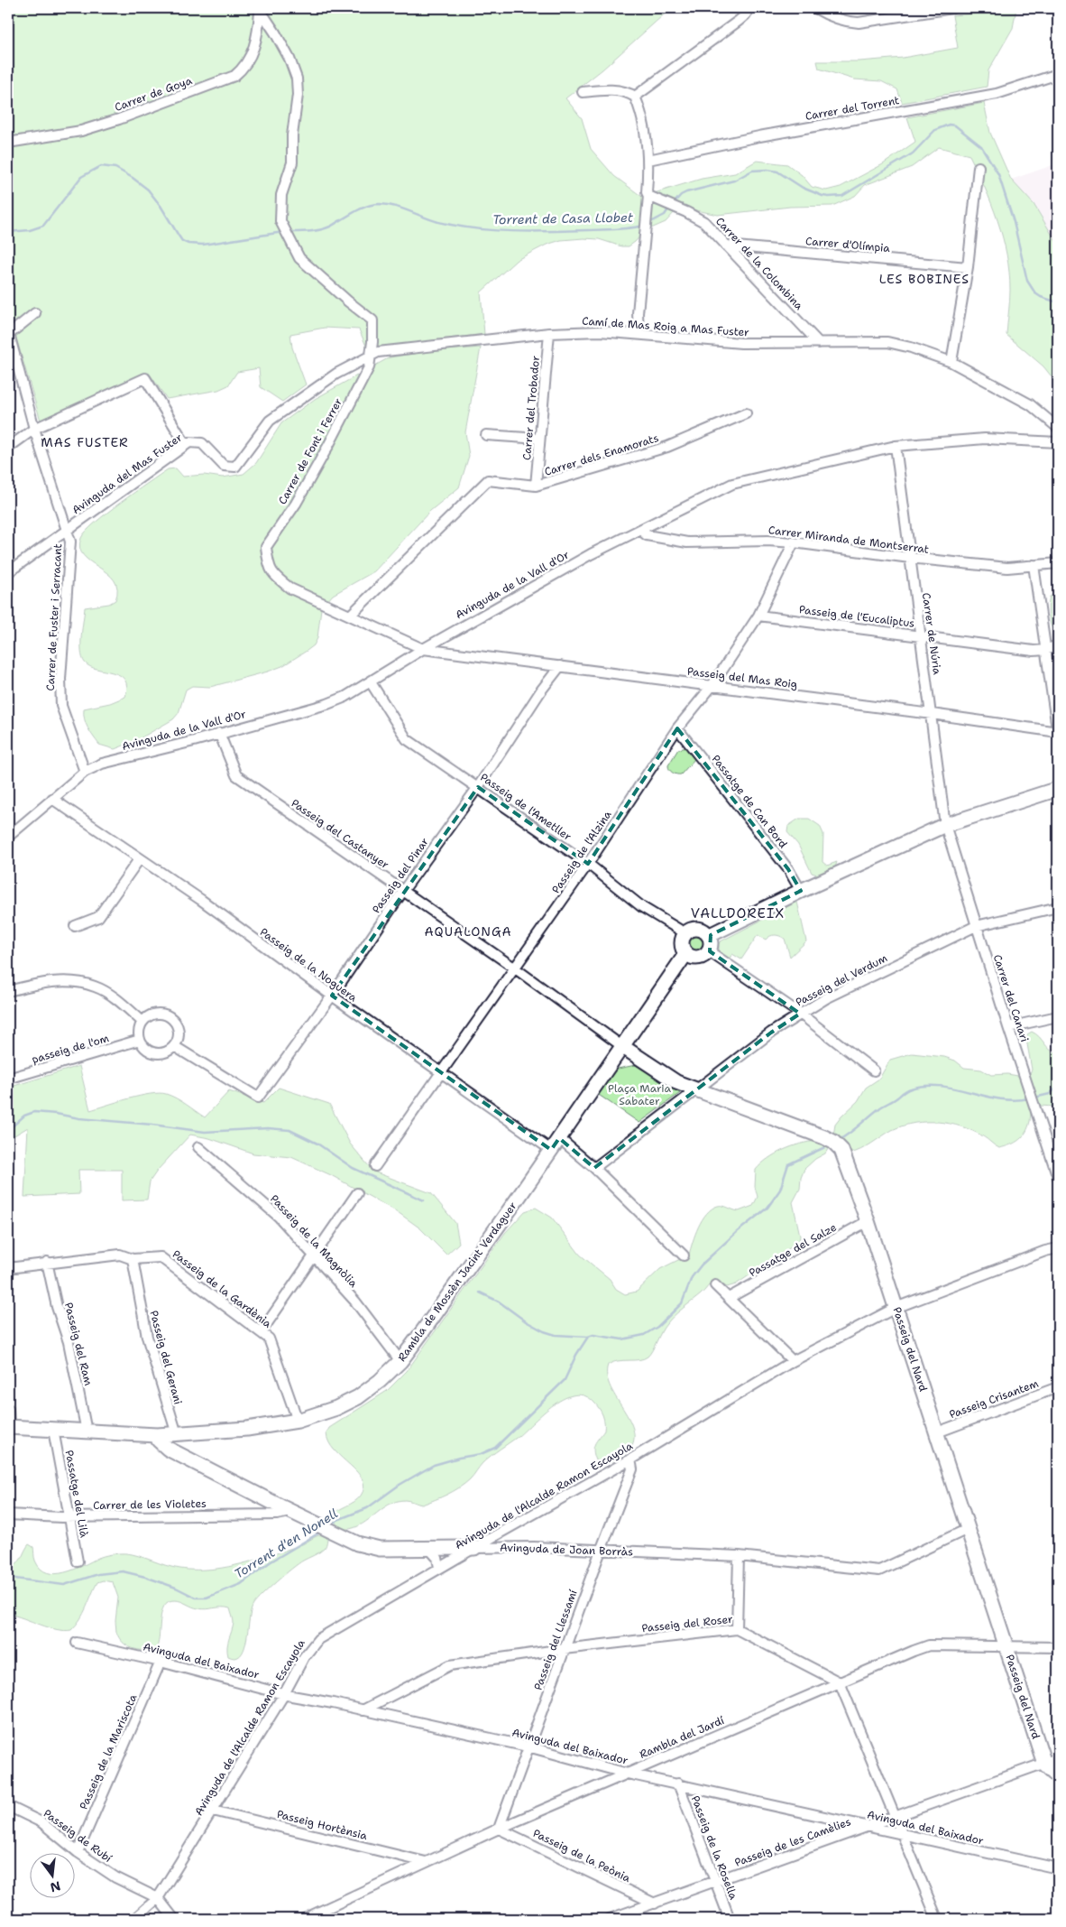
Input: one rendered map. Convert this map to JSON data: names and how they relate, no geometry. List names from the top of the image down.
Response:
{
  "streets": {
    "street": [
      "Carrer de Goya",
      "Carrer del Torrent",
      "Carrer d'Olímpia",
      "Carrer de la Colombina",
      "Camí de Mas Roig a Mas Fuster",
      "Carrer del Trobador",
      "Carrer de Font i Ferrer",
      "Carrer dels Enamorats",
      "Avinguda del Mas Fuster",
      "Carrer Miranda de Montserrat",
      "Avinguda de la Vall d'Or",
      "Passeig de l'Eucaliptus",
      "Carrer de Fuster i Serracant",
      "Carrer de Núria",
      "Passeig del Mas Roig",
      "Passatge de Can Bord",
      "Passeig de l'Ametller",
      "Passeig del Castanyer",
      "Passeig de l'Alzina",
      "Passeig del Pinar",
      "Passeig de la Noguera",
      "Passeig del Verdum",
      "Carrer del Canari",
      "passeig de l'om",
      "Passeig de la Magnòlia",
      "Passatge del Salze",
      "Rambla de Mossèn Jacint Verdaguer",
      "Passeig de la Gardènia",
      "Passeig del Ram",
      "Passeig del Nard",
      "Passeig del Gerani",
      "Passeig Crisantem",
      "Passatge del Lilà",
      "Avinguda de l'Alcalde Ramon Escayola",
      "Carrer de les Violetes",
      "Avinguda de Joan Borràs",
      "Passeig del Roser",
      "Passeig del Llessamí",
      "Avinguda del Baixador",
      "Rambla del Jardí",
      "Passeig de la Mariscota",
      "Passeig Hortènsia",
      "Passeig de Rubí",
      "Passeig de les Camèlies",
      "Passeig de la Rosella",
      "Passeig de la Peònia"
    ]
  },
  "crossings": [
    ["Carrer de Goya", "Carrer de Font i Ferrer"],
    ["Carrer d'Olímpia", "Carrer de la Colombina"],
    ["Carrer de la Colombina", "Camí de Mas Roig a Mas Fuster"],
    ["Camí de Mas Roig a Mas Fuster", "Carrer del Trobador"],
    ["Camí de Mas Roig a Mas Fuster", "Carrer de Font i Ferrer"],
    ["Camí de Mas Roig a Mas Fuster", "Avinguda del Mas Fuster"],
    ["Carrer del Trobador", "Carrer dels Enamorats"],
    ["Carrer de Font i Ferrer", "Carrer dels Enamorats"],
    ["Carrer de Font i Ferrer", "Avinguda de la Vall d'Or"],
    ["Carrer de Font i Ferrer", "Passeig del Mas Roig"],
    ["Avinguda del Mas Fuster", "Carrer de Fuster i Serracant"],
    ["Carrer Miranda de Montserrat", "Avinguda de la Vall d'Or"],
    ["Carrer Miranda de Montserrat", "Carrer de Núria"],
    ["Carrer Miranda de Montserrat", "Passeig de l'Alzina"],
    ["Avinguda de la Vall d'Or", "Carrer de Fuster i Serracant"],
    ["Avinguda de la Vall d'Or", "Carrer de Núria"],
    ["Avinguda de la Vall d'Or", "Passeig del Mas Roig"],
    ["Avinguda de la Vall d'Or", "Passeig de l'Ametller"],
    ["Avinguda de la Vall d'Or", "Passeig del Castanyer"],
    ["Avinguda de la Vall d'Or", "Passeig de la Noguera"],
    ["Passeig de l'Eucaliptus", "Carrer de Núria"],
    ["Passeig de l'Eucaliptus", "Passeig de l'Alzina"],
    ["Carrer de Núria", "Passeig del Mas Roig"],
    ["Carrer de Núria", "Carrer del Canari"],
    ["Passeig del Mas Roig", "Passeig de l'Alzina"],
    ["Passeig del Mas Roig", "Passeig del Pinar"],
    ["Passatge de Can Bord", "Passeig de l'Alzina"],
    ["Passeig de l'Ametller", "Passeig de l'Alzina"],
    ["Passeig de l'Ametller", "Passeig del Pinar"],
    ["Passeig de l'Ametller", "Rambla de Mossèn Jacint Verdaguer"],
    ["Passeig del Castanyer", "Passeig de l'Alzina"],
    ["Passeig del Castanyer", "Passeig del Pinar"],
    ["Passeig del Castanyer", "Rambla de Mossèn Jacint Verdaguer"],
    ["Passeig del Castanyer", "Passeig del Nard"],
    ["Passeig de l'Alzina", "Passeig de la Noguera"],
    ["Passeig del Pinar", "Passeig de la Noguera"],
    ["Passeig del Pinar", "passeig de l'om"],
    ["Passeig de la Noguera", "Passeig del Verdum"],
    ["Passeig de la Noguera", "Rambla de Mossèn Jacint Verdaguer"],
    ["Passeig del Verdum", "Carrer del Canari"],
    ["Passeig del Verdum", "Passeig del Nard"],
    ["Passeig de la Magnòlia", "Rambla de Mossèn Jacint Verdaguer"],
    ["Passatge del Salze", "Passeig del Nard"],
    ["Rambla de Mossèn Jacint Verdaguer", "Passeig de la Gardènia"],
    ["Rambla de Mossèn Jacint Verdaguer", "Passeig del Ram"],
    ["Rambla de Mossèn Jacint Verdaguer", "Passeig del Nard"],
    ["Rambla de Mossèn Jacint Verdaguer", "Passeig del Gerani"],
    ["Rambla de Mossèn Jacint Verdaguer", "Passatge del Lilà"],
    ["Rambla de Mossèn Jacint Verdaguer", "Avinguda de Joan Borràs"],
    ["Passeig de la Gardènia", "Passeig del Gerani"],
    ["Passeig del Nard", "Passeig Crisantem"],
    ["Passeig del Nard", "Avinguda de l'Alcalde Ramon Escayola"],
    ["Passeig del Nard", "Avinguda de Joan Borràs"],
    ["Passeig del Nard", "Rambla del Jardí"],
    ["Passeig del Nard", "Passeig de les Camèlies"],
    ["Passatge del Lilà", "Carrer de les Violetes"],
    ["Avinguda de l'Alcalde Ramon Escayola", "Avinguda de Joan Borràs"],
    ["Avinguda de l'Alcalde Ramon Escayola", "Passeig del Llessamí"],
    ["Avinguda de l'Alcalde Ramon Escayola", "Avinguda del Baixador"],
    ["Avinguda de l'Alcalde Ramon Escayola", "Passeig Hortènsia"],
    ["Avinguda de l'Alcalde Ramon Escayola", "Passeig de Rubí"],
    ["Carrer de les Violetes", "Avinguda de Joan Borràs"],
    ["Avinguda de Joan Borràs", "Passeig del Llessamí"],
    ["Passeig del Roser", "Passeig del Llessamí"],
    ["Passeig del Roser", "Avinguda del Baixador"],
    ["Passeig del Roser", "Rambla del Jardí"],
    ["Passeig del Llessamí", "Avinguda del Baixador"],
    ["Passeig del Llessamí", "Rambla del Jardí"],
    ["Passeig del Llessamí", "Passeig de la Peònia"],
    ["Avinguda del Baixador", "Rambla del Jardí"],
    ["Avinguda del Baixador", "Passeig de la Mariscota"],
    ["Avinguda del Baixador", "Passeig de les Camèlies"],
    ["Avinguda del Baixador", "Passeig de la Rosella"],
    ["Rambla del Jardí", "Passeig Hortènsia"],
    ["Rambla del Jardí", "Passeig de la Peònia"],
    ["Passeig de la Mariscota", "Passeig de Rubí"],
    ["Passeig de les Camèlies", "Passeig de la Rosella"],
    ["Passeig de les Camèlies", "Passeig de la Peònia"]
  ],
  "districts": [
    "LES BOBINES",
    "MAS FUSTER",
    "VALLDOREIX",
    "AQUALONGA"
  ],
  "water": ["Torrent de Casa Llobet", "Torrent d'en Nonell"],
  "parks": ["Plaça Maria Sabater"],
  "north": "bottom"
}
